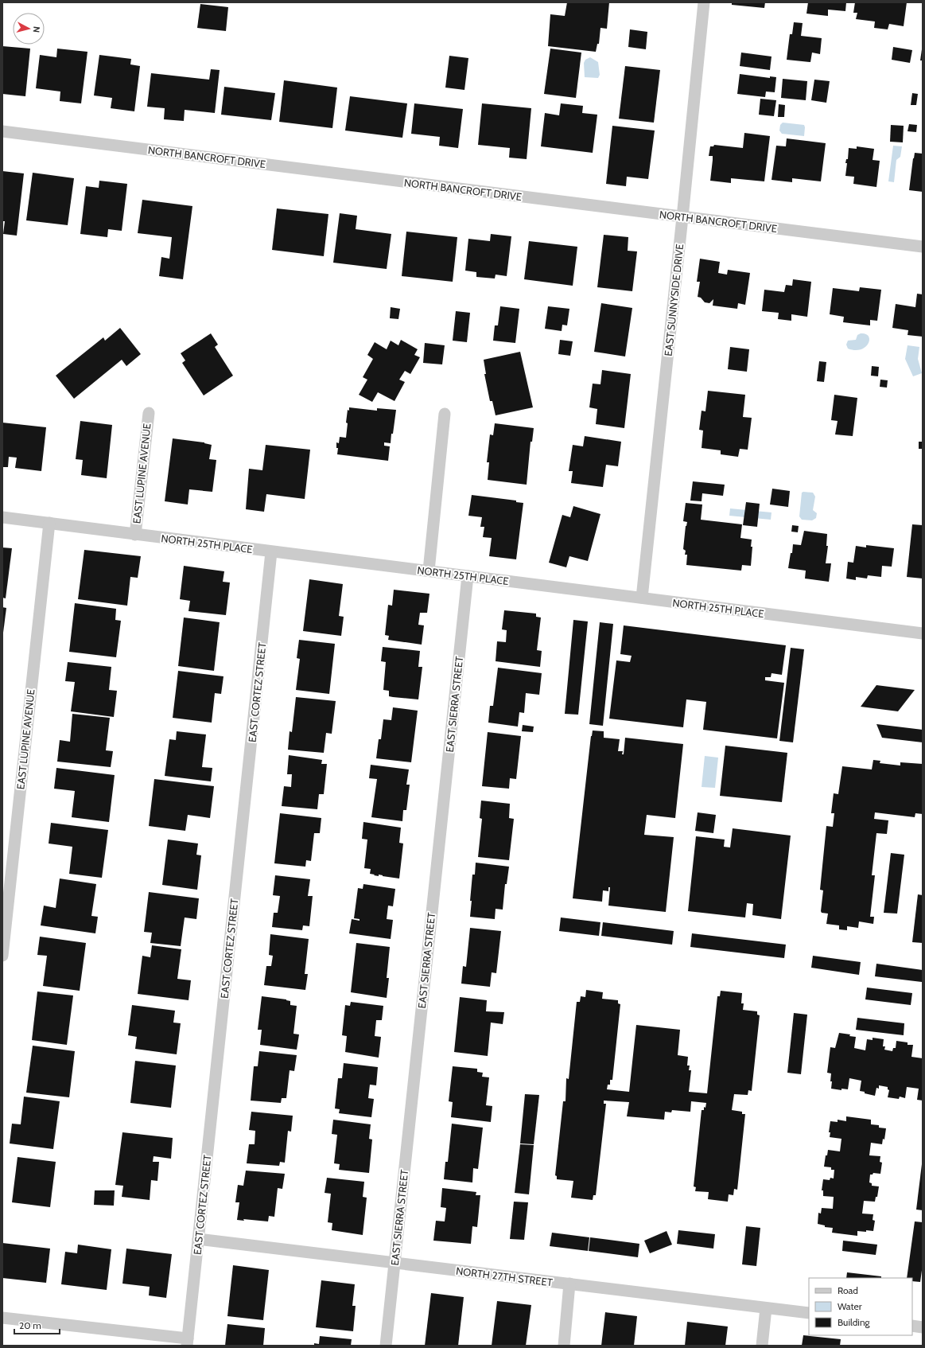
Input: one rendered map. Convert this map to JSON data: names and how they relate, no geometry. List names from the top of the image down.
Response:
{
  "streets": {
    "street": [
      "NORTH BANCROFT DRIVE",
      "EAST SUNNYSIDE DRIVE",
      "EAST LUPINE AVENUE",
      "NORTH 25TH PLACE",
      "EAST CORTEZ STREET",
      "EAST SIERRA STREET",
      "NORTH 27TH STREET"
    ]
  },
  "crossings": [
    ["NORTH BANCROFT DRIVE", "EAST SUNNYSIDE DRIVE"],
    ["EAST SUNNYSIDE DRIVE", "NORTH 25TH PLACE"],
    ["EAST LUPINE AVENUE", "NORTH 25TH PLACE"],
    ["NORTH 25TH PLACE", "EAST CORTEZ STREET"],
    ["NORTH 25TH PLACE", "EAST SIERRA STREET"],
    ["EAST CORTEZ STREET", "NORTH 27TH STREET"],
    ["EAST SIERRA STREET", "NORTH 27TH STREET"]
  ],
  "legend": ["Road", "Water", "Building"],
  "scale_bar": "20 m",
  "north": "right"
}
